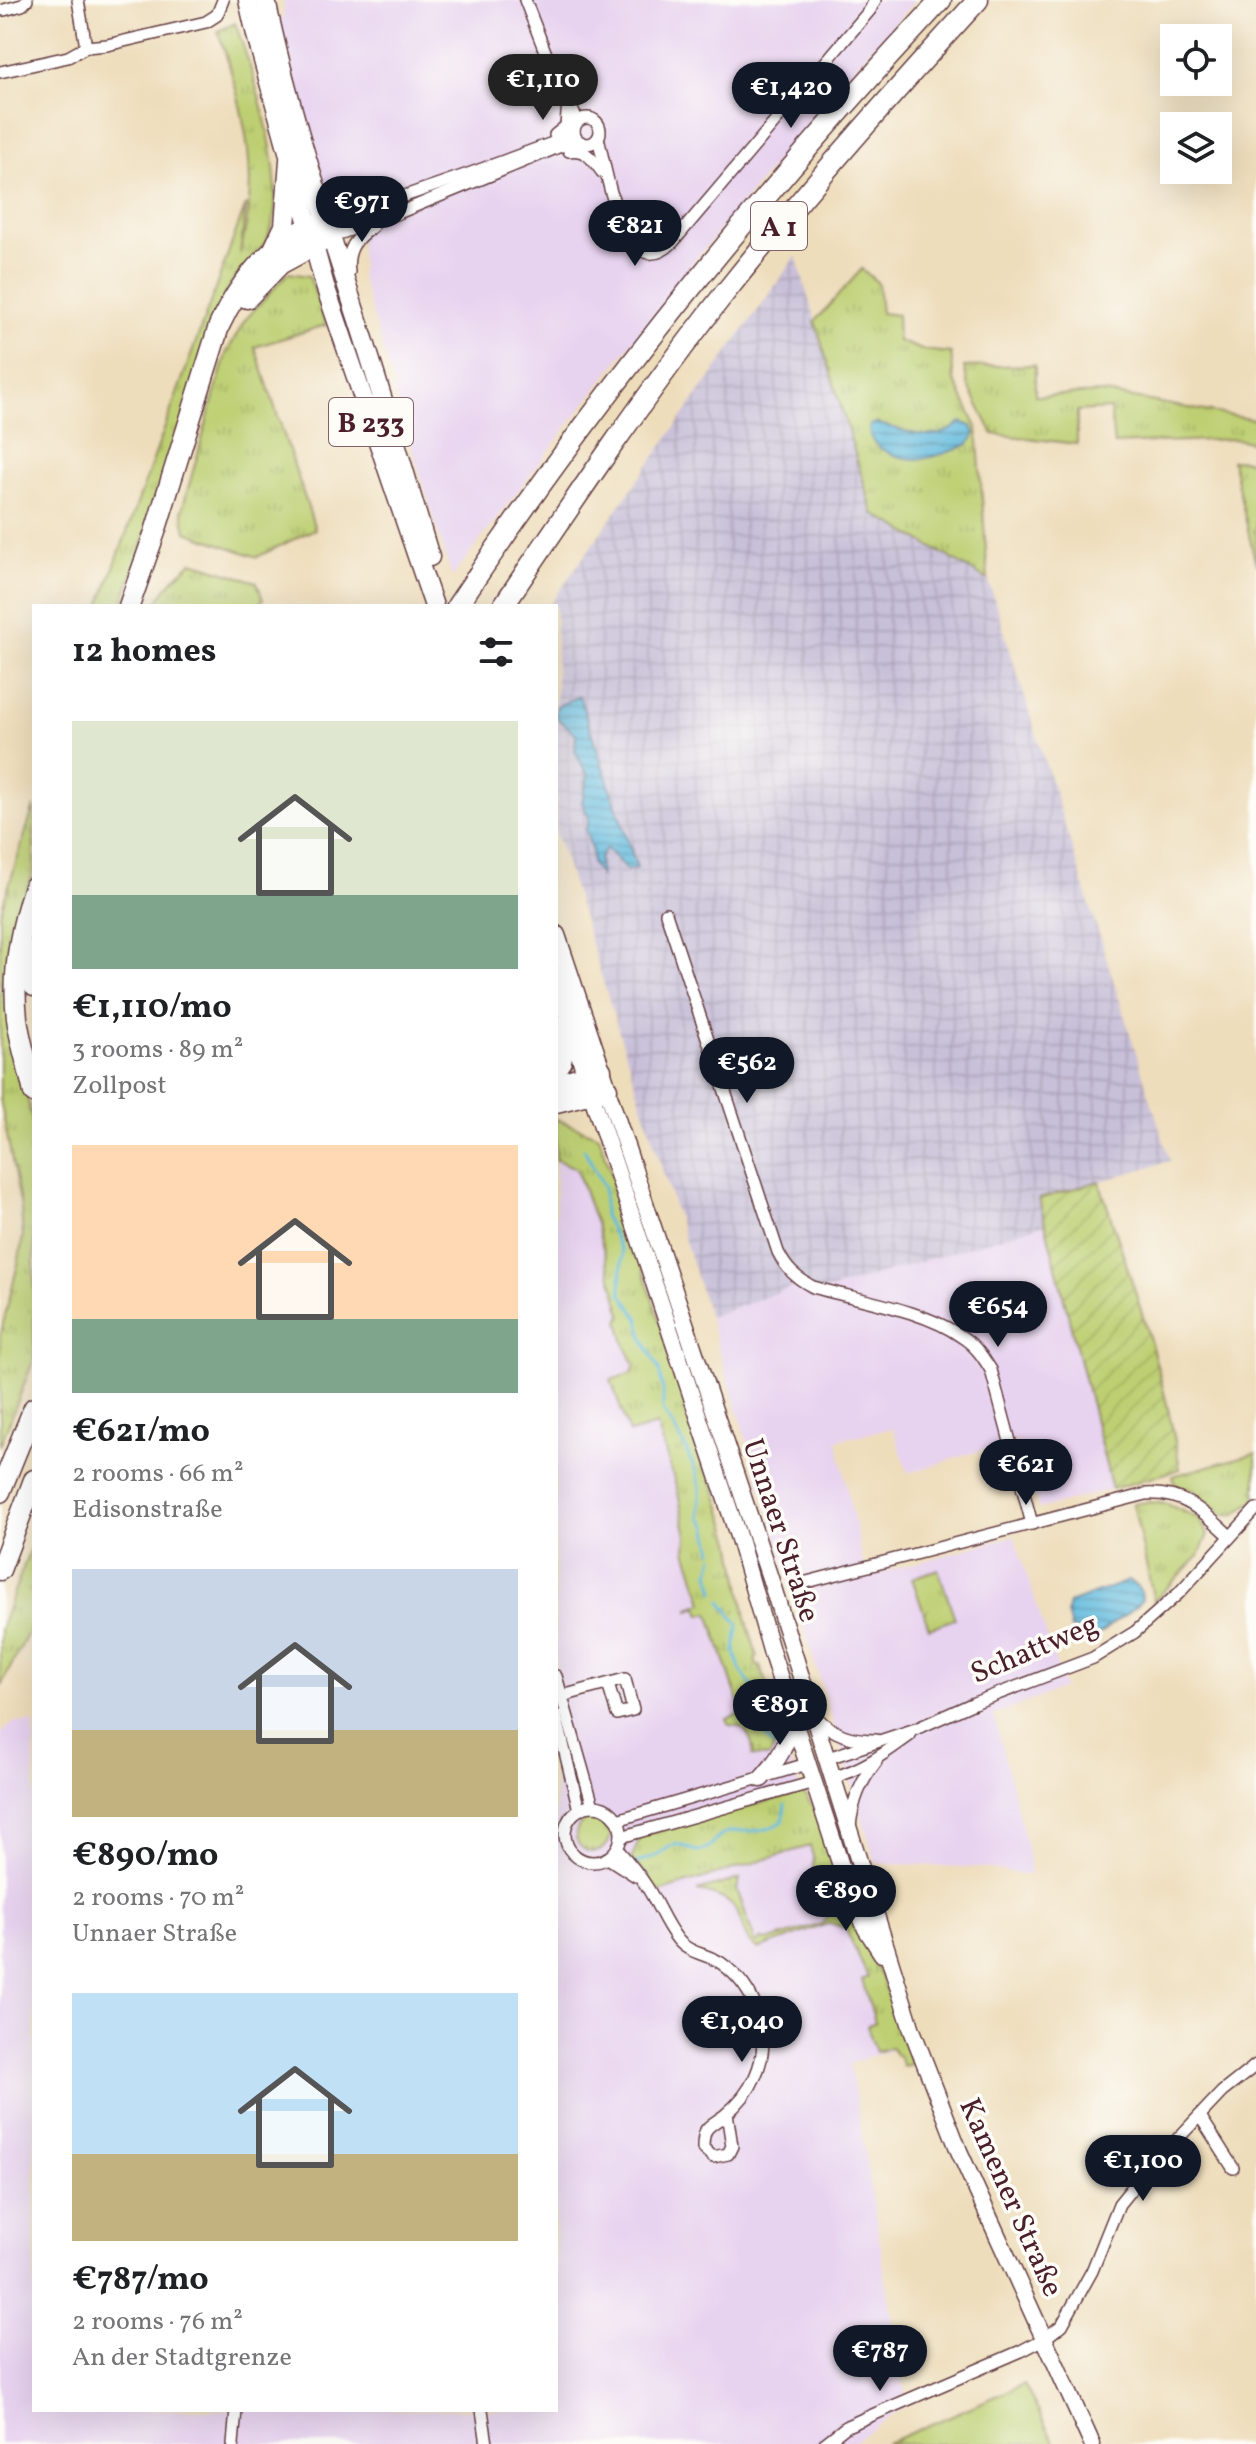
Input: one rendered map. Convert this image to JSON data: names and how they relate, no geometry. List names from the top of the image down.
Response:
{
  "streets": {
    "highway": ["A 1"],
    "main road": ["B 233", "Unnaer Straße", "Kamener Straße"],
    "street": ["Schattweg"]
  },
  "crossings": [
    ["A 1", "B 233"],
    ["Unnaer Straße", "Schattweg"],
    ["Unnaer Straße", "Kamener Straße"]
  ],
  "page": {
    "price": [
      "€1,110",
      "€1,420",
      "€971",
      "€821",
      "€562",
      "€654",
      "€621",
      "€891",
      "€890",
      "€1,040",
      "€1,100",
      "€787"
    ],
    "heading": "12 homes",
    "list": [
      {
        "name": "€1,110/mo",
        "note": "3 rooms · 89 m² · Zollpost"
      },
      {
        "name": "€621/mo",
        "note": "2 rooms · 66 m² · Edisonstraße"
      },
      {
        "name": "€890/mo",
        "note": "2 rooms · 70 m² · Unnaer Straße"
      },
      {
        "name": "€787/mo",
        "note": "2 rooms · 76 m² · An der Stadtgrenze"
      }
    ]
  }
}
